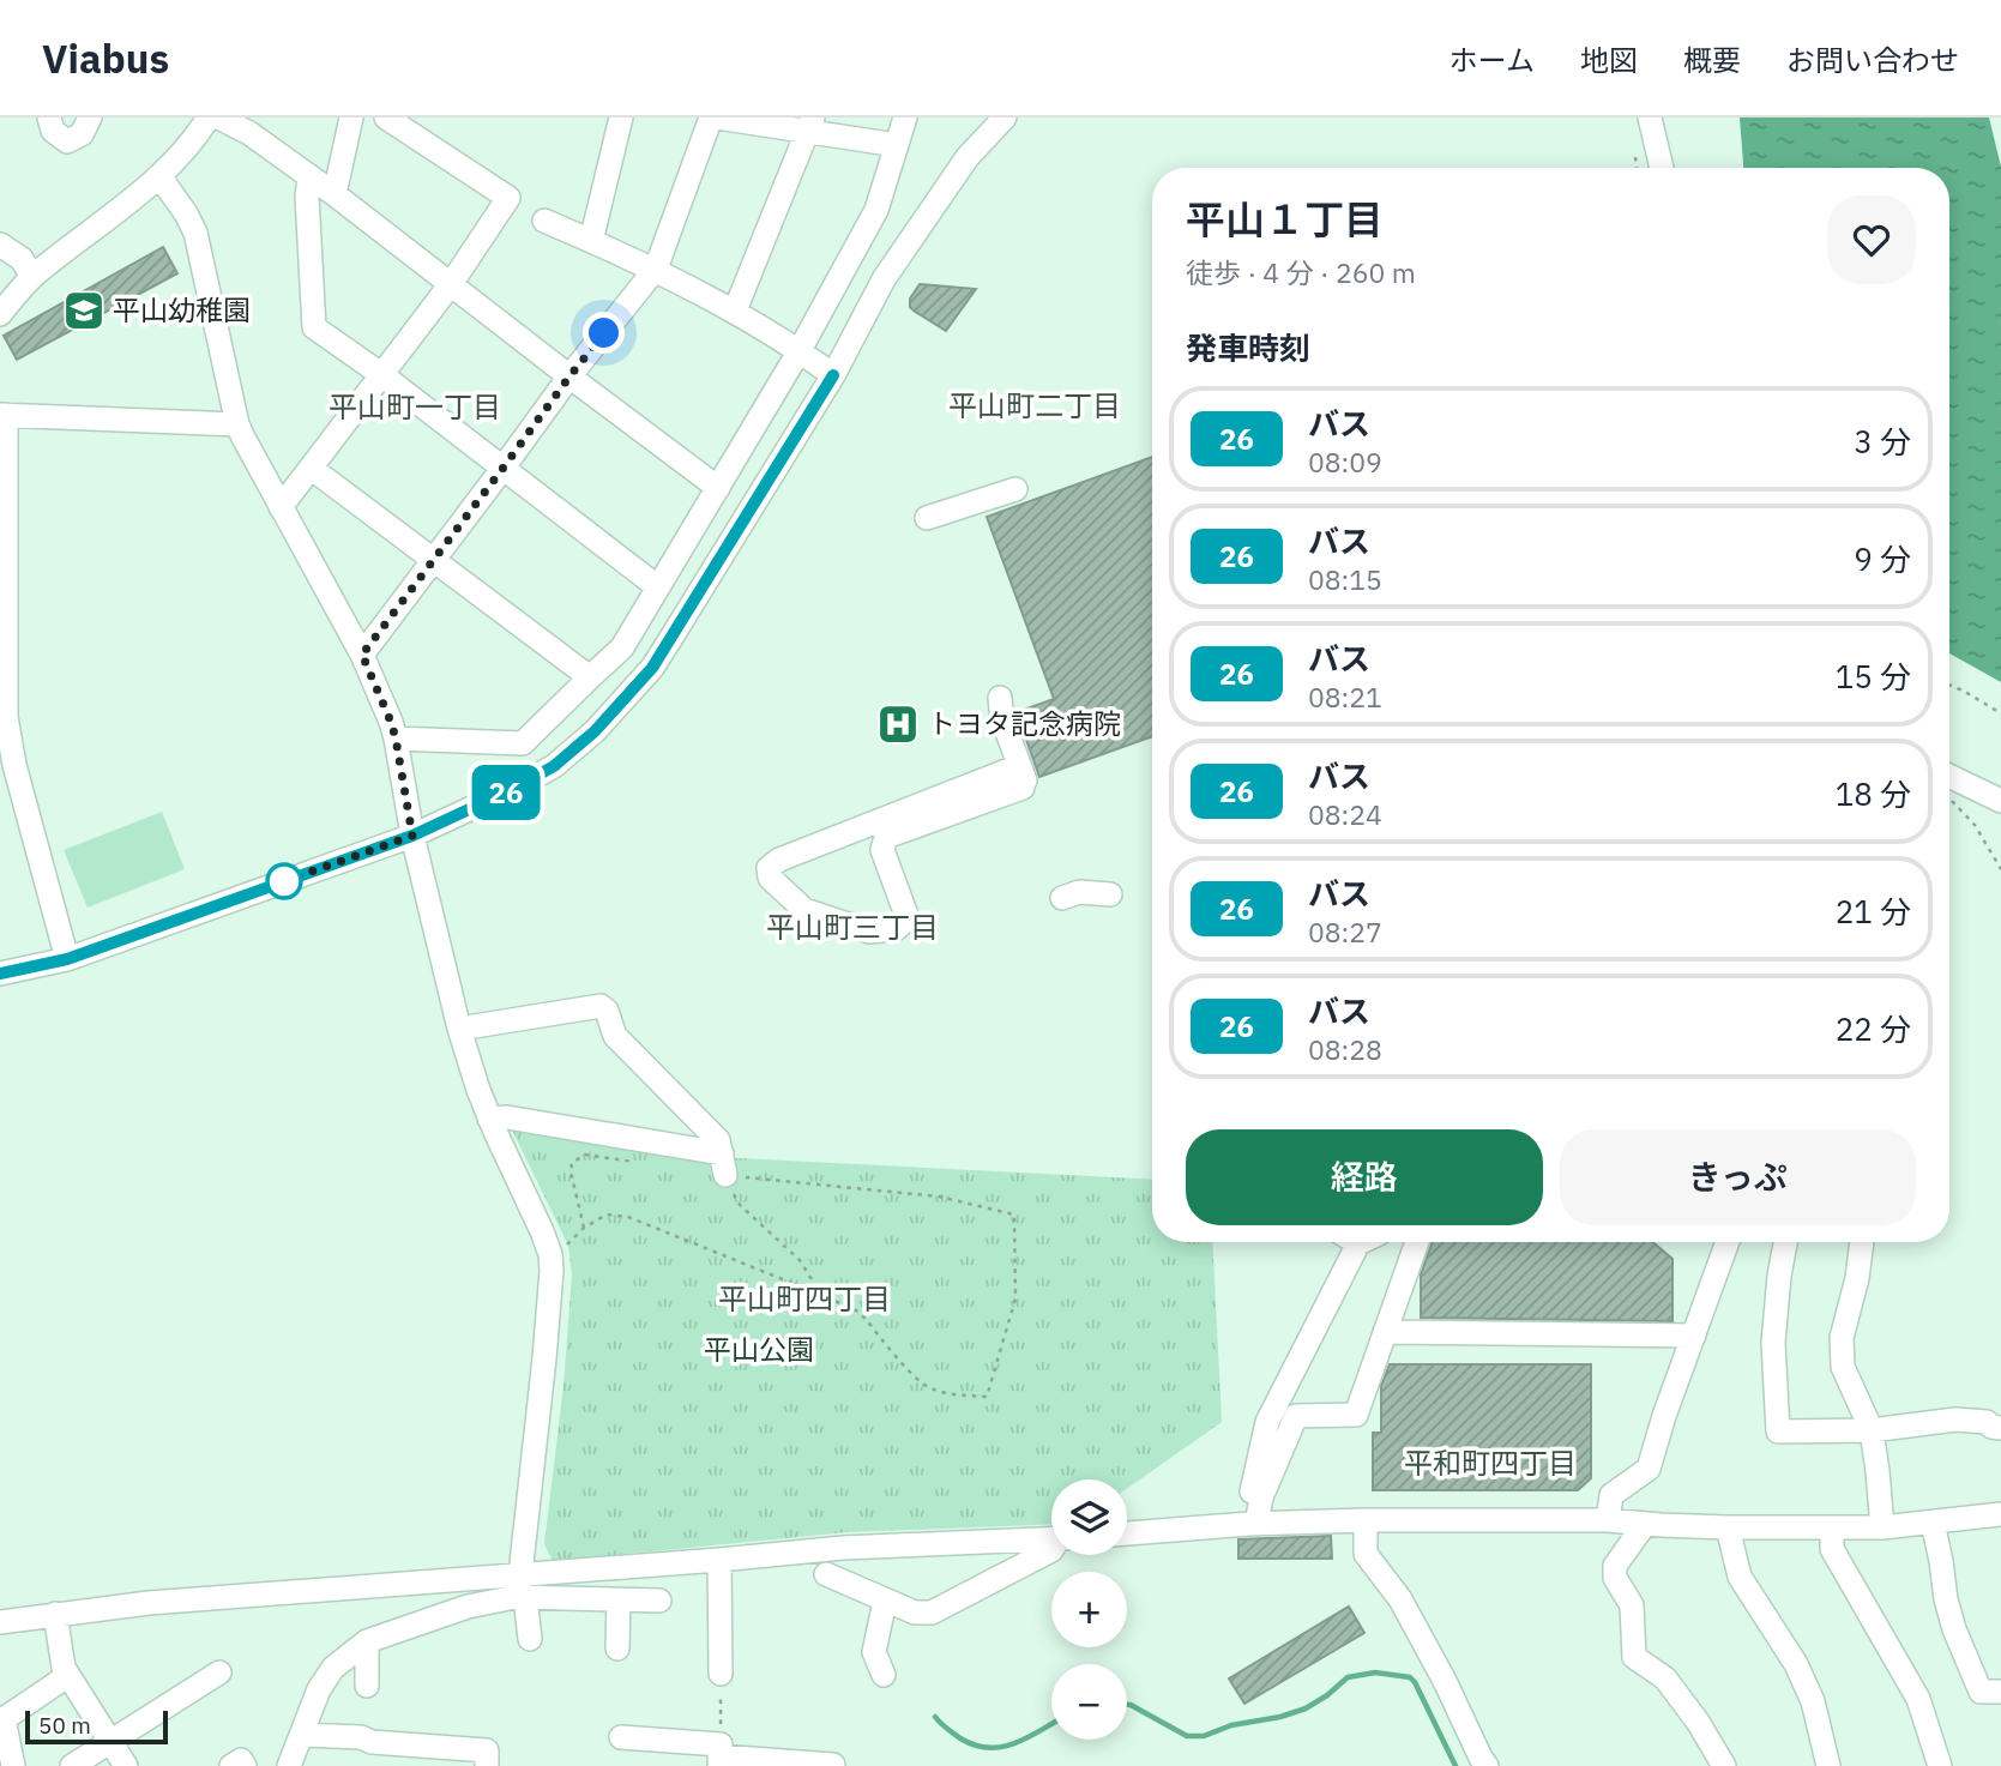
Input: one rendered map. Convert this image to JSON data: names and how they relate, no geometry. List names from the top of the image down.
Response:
{
  "districts": [
    "平山町二丁目",
    "平山町一丁目",
    "平山町三丁目",
    "平山町四丁目",
    "平和町四丁目"
  ],
  "parks": ["平山公園"],
  "places": {
    "school or university": ["平山幼稚園"],
    "hospital": ["トヨタ記念病院"]
  },
  "lines": ["bus line 26"],
  "scale_bar": "50 m",
  "page": {
    "header": "Viabus",
    "nav": [
      "ホーム",
      "地図",
      "概要",
      "お問い合わせ"
    ],
    "on_map": "26",
    "heading": [
      ["平山１丁目", "徒歩 · 4 分 · 260 m"],
      "発車時刻"
    ],
    "list": [
      {
        "mark": "26",
        "name": "バス",
        "note": "08:09",
        "value": "3 分"
      },
      {
        "mark": "26",
        "name": "バス",
        "note": "08:15",
        "value": "9 分"
      },
      {
        "mark": "26",
        "name": "バス",
        "note": "08:21",
        "value": "15 分"
      },
      {
        "mark": "26",
        "name": "バス",
        "note": "08:24",
        "value": "18 分"
      },
      {
        "mark": "26",
        "name": "バス",
        "note": "08:27",
        "value": "21 分"
      },
      {
        "mark": "26",
        "name": "バス",
        "note": "08:28",
        "value": "22 分"
      }
    ],
    "buttons": ["経路", "きっぷ"],
    "map_buttons": ["+", "−"],
    "scale": "50 m"
  }
}
